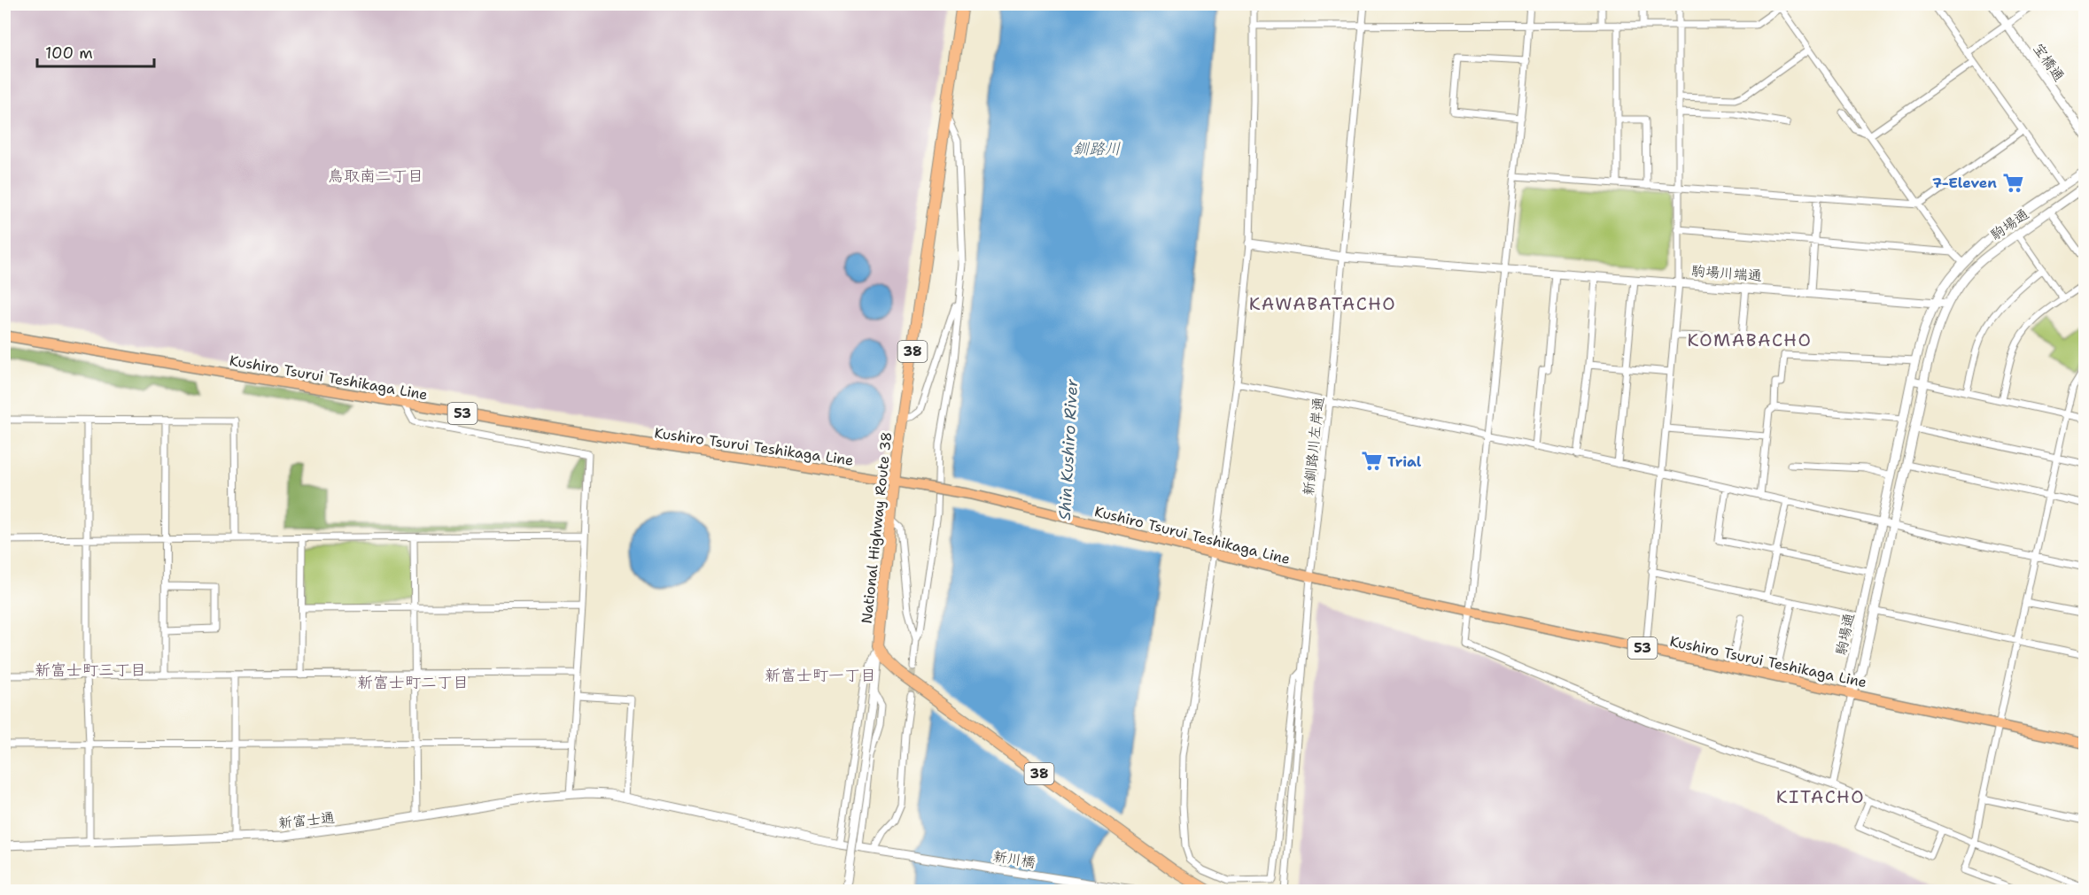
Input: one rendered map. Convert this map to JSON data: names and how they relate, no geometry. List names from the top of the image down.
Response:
{
  "streets": {
    "highway": ["38", "National Highway Route 38"],
    "main road": ["Kushiro Tsurui Teshikaga Line", "53"],
    "street": [
      "宝橋通",
      "駒場通",
      "駒場川端通",
      "新釧路川左岸通",
      "新富士通",
      "新川橋"
    ]
  },
  "crossings": [
    ["駒場通", "駒場川端通"],
    ["駒場通", "Kushiro Tsurui Teshikaga Line"],
    ["駒場川端通", "新釧路川左岸通"],
    ["38", "National Highway Route 38"],
    ["Kushiro Tsurui Teshikaga Line", "新釧路川左岸通"],
    ["Kushiro Tsurui Teshikaga Line", "National Highway Route 38"],
    ["新富士通", "新川橋"]
  ],
  "districts": [
    "鳥取南二丁目",
    "KAWABATACHO",
    "KOMABACHO",
    "新富士町三丁目",
    "新富士町一丁目",
    "新富士町二丁目",
    "KITACHO"
  ],
  "water": ["釧路川", "Shin Kushiro River"],
  "places": {
    "supermarket": ["7-Eleven", "Trial"]
  },
  "scale_bar": "100 m"
}
